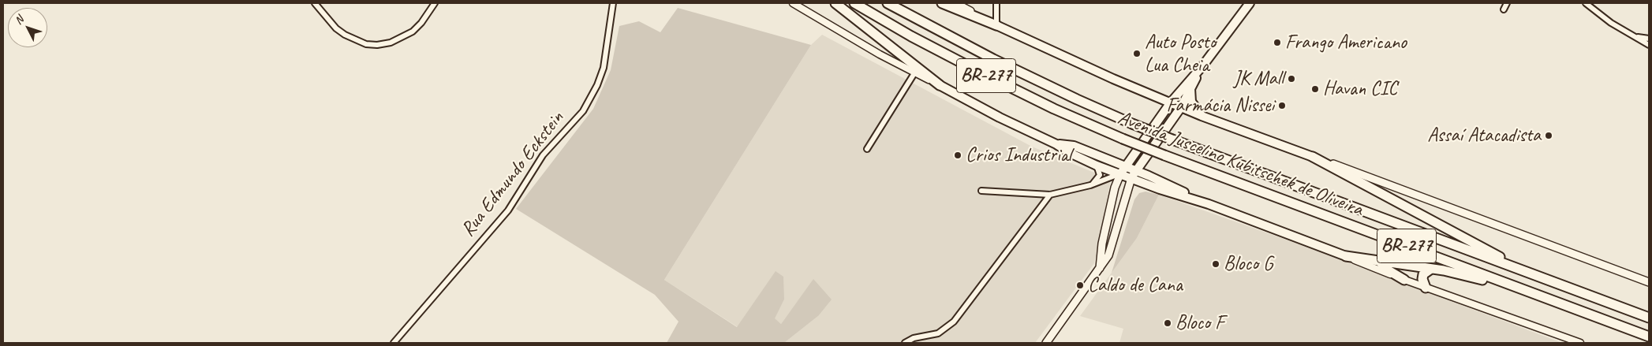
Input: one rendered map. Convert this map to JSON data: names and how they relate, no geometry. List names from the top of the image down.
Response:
{
  "streets": {
    "highway": ["BR-277", "Avenida Juscelino Kubitschek de Oliveira"],
    "street": ["Rua Edmundo Eckstein"]
  },
  "places": [
    "Frango Americano",
    "Auto Posto Lua Cheia",
    "JK Mall",
    "Havan CIC",
    "Farmácia Nissei",
    "Assaí Atacadista",
    "Crios Industrial",
    "Bloco G",
    "Caldo de Cana",
    "Bloco F"
  ],
  "north": "top left"
}
